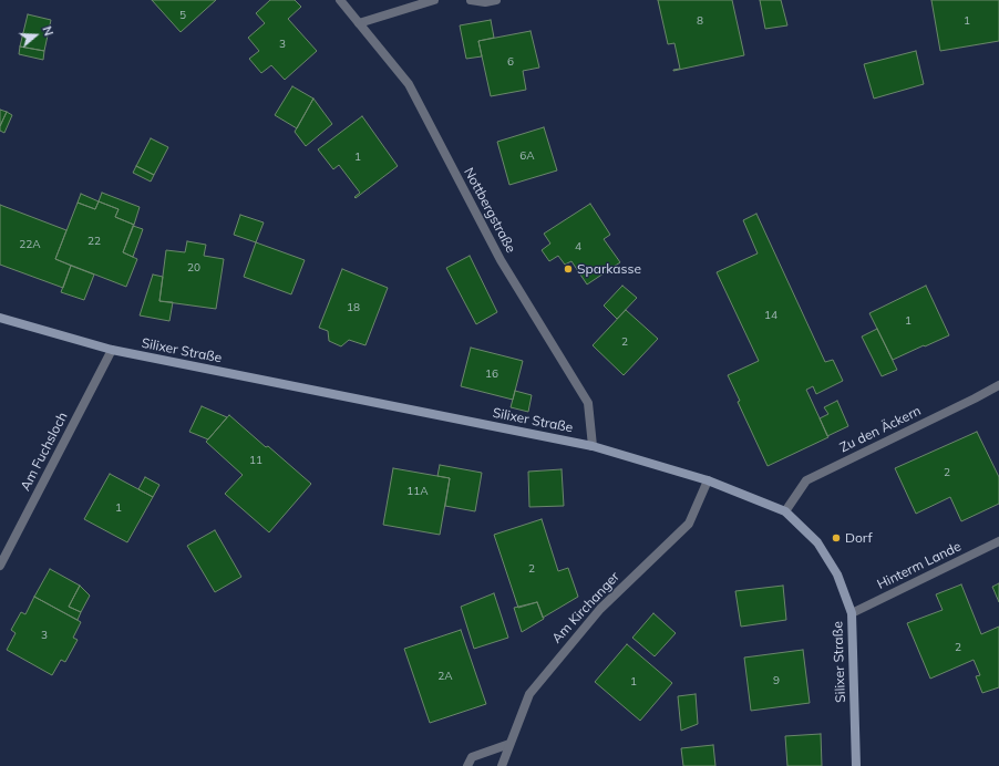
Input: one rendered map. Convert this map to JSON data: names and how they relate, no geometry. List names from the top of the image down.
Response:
{
  "streets": {
    "street": [
      "Nottbergstraße",
      "Silixer Straße",
      "Zu den Äckern",
      "Am Fuchsloch",
      "Hinterm Lande",
      "Am Kirchanger"
    ]
  },
  "crossings": [
    ["Nottbergstraße", "Silixer Straße"],
    ["Silixer Straße", "Zu den Äckern"],
    ["Silixer Straße", "Am Fuchsloch"],
    ["Silixer Straße", "Hinterm Lande"],
    ["Silixer Straße", "Am Kirchanger"]
  ],
  "places": ["Sparkasse", "Dorf"],
  "house_numbers": [
    "5",
    "8",
    "1",
    "3",
    "6",
    "6A",
    "1",
    "22",
    "22A",
    "4",
    "20",
    "18",
    "14",
    "1",
    "2",
    "16",
    "11",
    "2",
    "11A",
    "1",
    "2",
    "3",
    "2",
    "2A",
    "9",
    "1"
  ],
  "north": "right"
}
